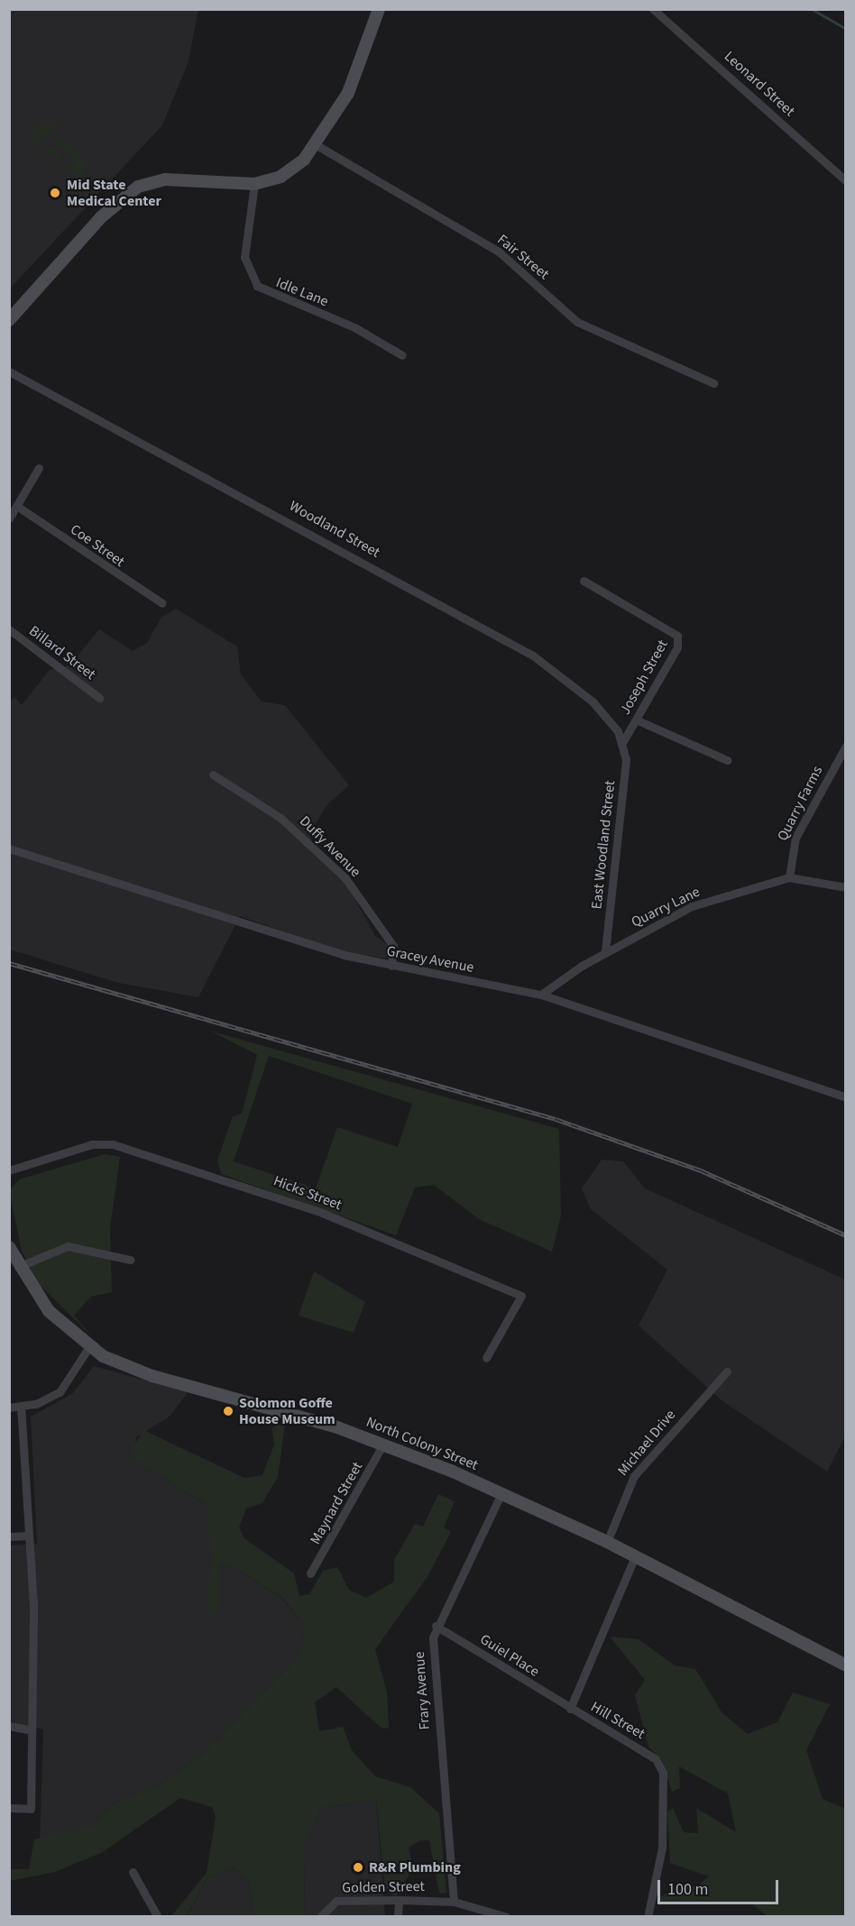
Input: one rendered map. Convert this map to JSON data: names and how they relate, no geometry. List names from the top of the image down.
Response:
{
  "streets": {
    "main road": ["North Colony Street"],
    "street": [
      "Leonard Street",
      "Fair Street",
      "Idle Lane",
      "Woodland Street",
      "Coe Street",
      "Billard Street",
      "Joseph Street",
      "Quarry Farms",
      "East Woodland Street",
      "Duffy Avenue",
      "Quarry Lane",
      "Gracey Avenue",
      "Hicks Street",
      "Michael Drive",
      "Maynard Street",
      "Guiel Place",
      "Frary Avenue",
      "Hill Street",
      "Golden Street"
    ]
  },
  "crossings": [
    ["Woodland Street", "Joseph Street"],
    ["Woodland Street", "East Woodland Street"],
    ["Joseph Street", "East Woodland Street"],
    ["Quarry Farms", "Quarry Lane"],
    ["East Woodland Street", "Quarry Lane"],
    ["Duffy Avenue", "Gracey Avenue"],
    ["Quarry Lane", "Gracey Avenue"],
    ["Michael Drive", "North Colony Street"],
    ["North Colony Street", "Maynard Street"],
    ["North Colony Street", "Frary Avenue"],
    ["North Colony Street", "Hill Street"],
    ["Guiel Place", "Frary Avenue"],
    ["Guiel Place", "Hill Street"],
    ["Frary Avenue", "Golden Street"]
  ],
  "places": ["Mid State Medical Center", "Solomon Goffe House Museum", "R&R Plumbing"],
  "scale_bar": "100 m"
}
